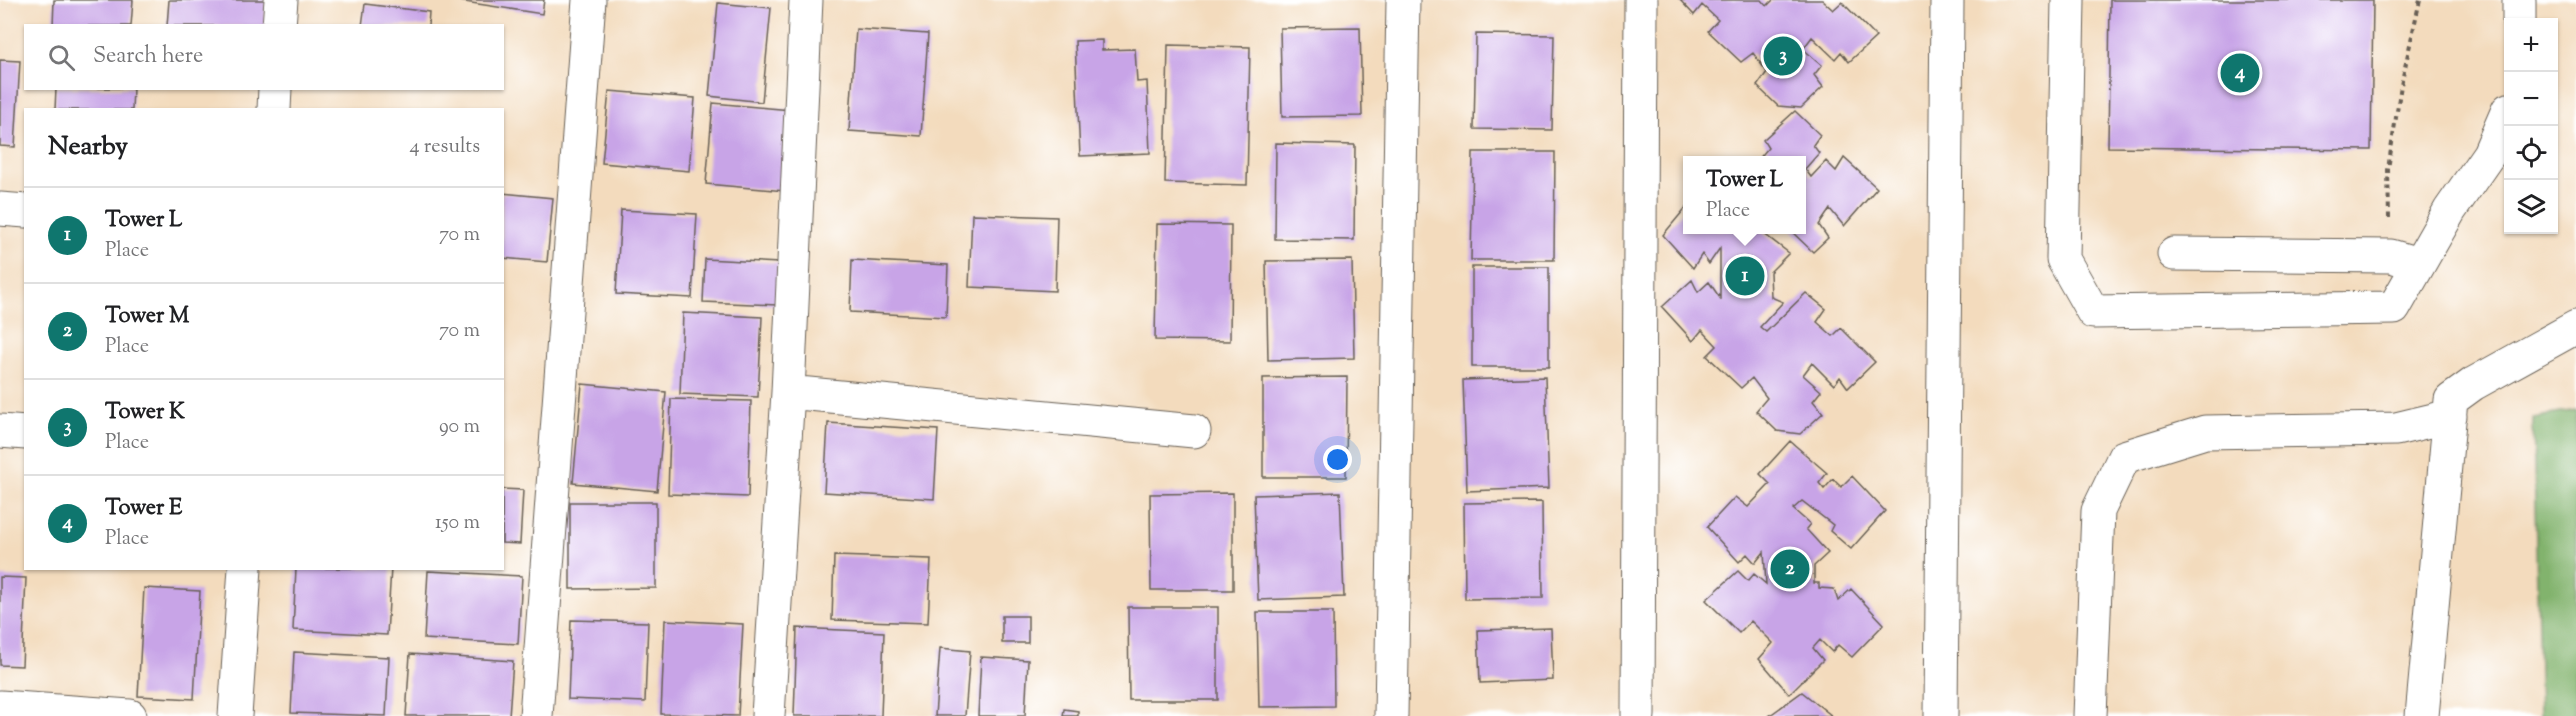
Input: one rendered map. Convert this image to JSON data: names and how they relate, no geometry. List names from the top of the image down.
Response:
{
  "page": {
    "map_buttons": ["+", "−"],
    "search": "Search here",
    "pins": [
      "3",
      "4",
      "1",
      "2"
    ],
    "heading": ["Nearby", "4 results"],
    "popup": ["Tower L", "Place"],
    "list": [
      {
        "mark": "1",
        "name": "Tower L",
        "note": "Place",
        "value": "70 m"
      },
      {
        "mark": "2",
        "name": "Tower M",
        "note": "Place",
        "value": "70 m"
      },
      {
        "mark": "3",
        "name": "Tower K",
        "note": "Place",
        "value": "90 m"
      },
      {
        "mark": "4",
        "name": "Tower E",
        "note": "Place",
        "value": "150 m"
      }
    ]
  }
}
